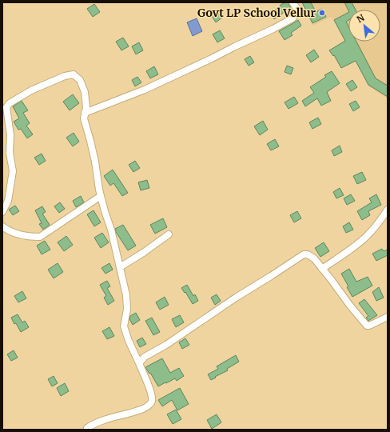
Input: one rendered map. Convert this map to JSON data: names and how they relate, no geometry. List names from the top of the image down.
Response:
{
  "places": ["Govt LP School Vellur"],
  "north": "top left"
}
